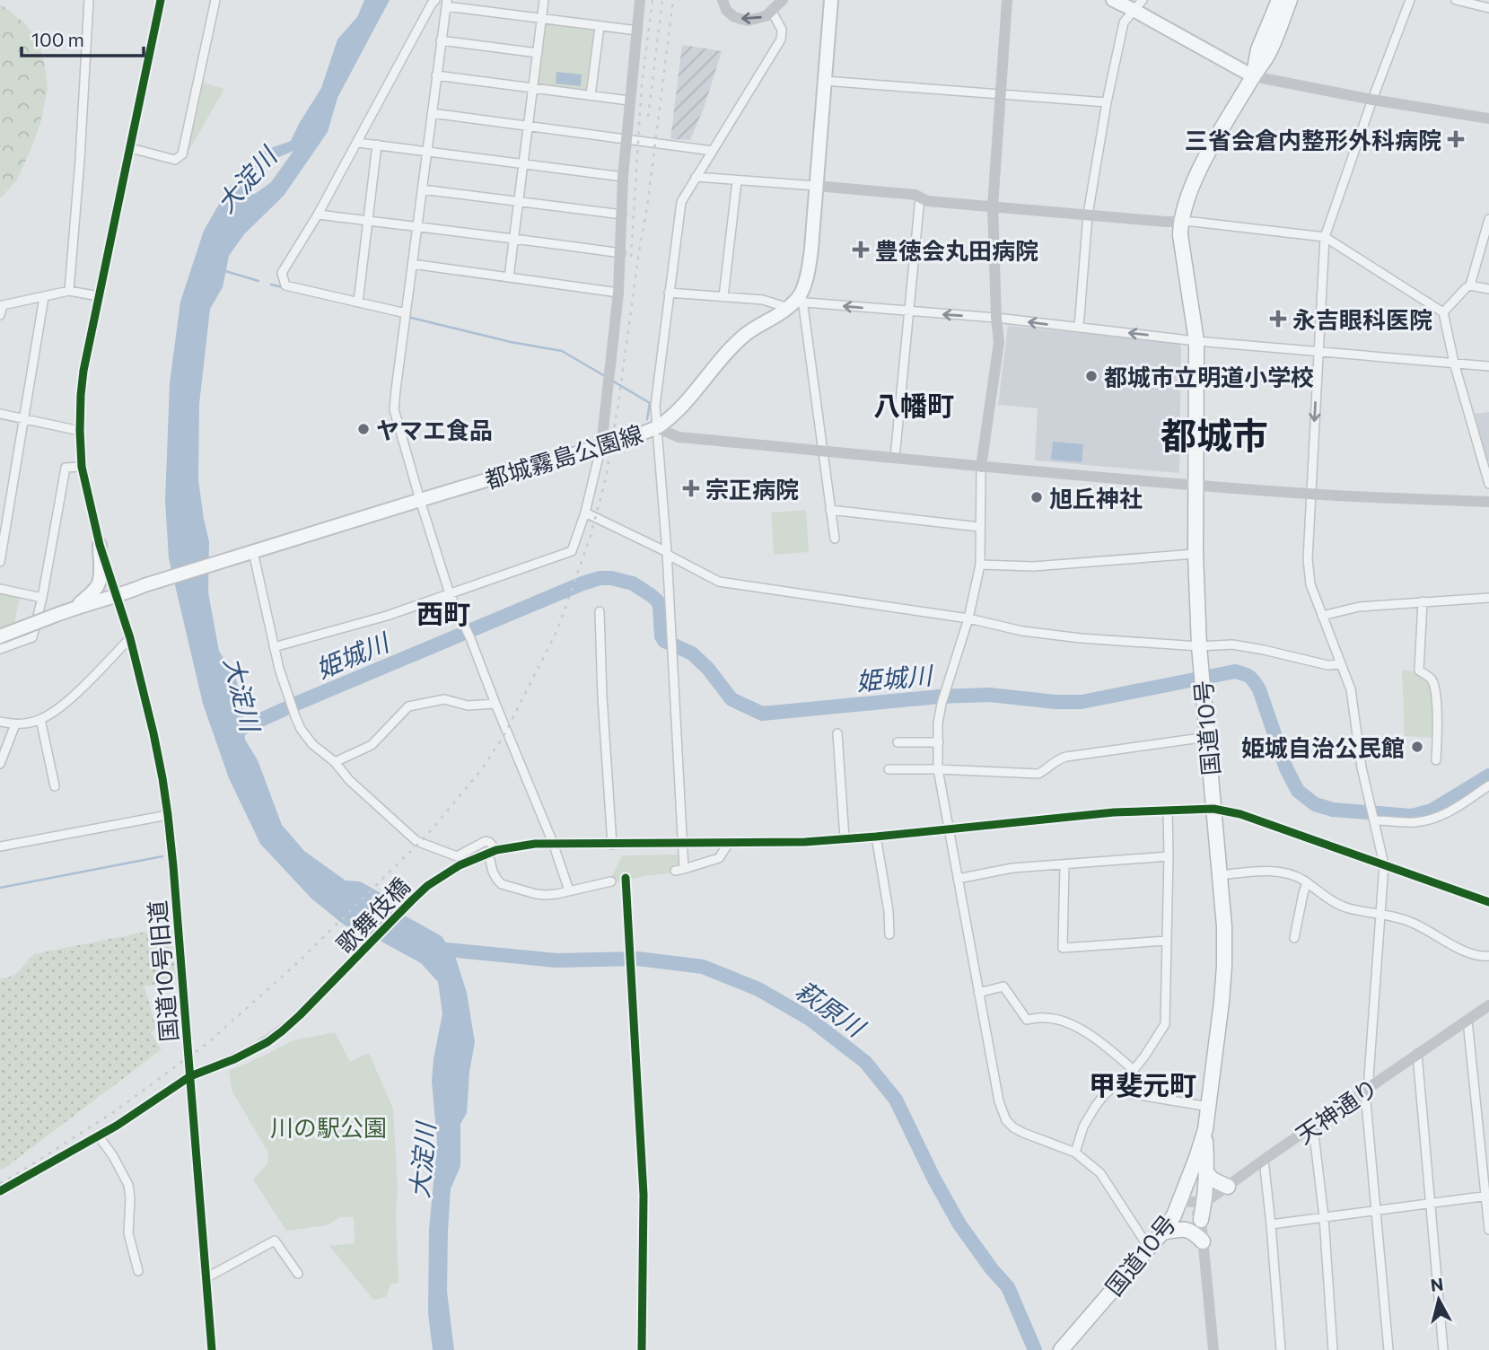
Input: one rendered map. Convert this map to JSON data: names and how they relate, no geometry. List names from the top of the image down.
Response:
{
  "streets": {
    "highway": ["国道10号"],
    "main road": ["都城霧島公園線"],
    "street": ["歌舞伎橋", "国道10号旧道", "天神通り"]
  },
  "crossings": [
    ["都城霧島公園線", "国道10号旧道"],
    ["国道10号", "歌舞伎橋"],
    ["歌舞伎橋", "国道10号旧道"]
  ],
  "districts": [
    "八幡町",
    "都城市",
    "西町",
    "甲斐元町"
  ],
  "water": ["大淀川", "姫城川", "萩原川"],
  "parks": ["川の駅公園"],
  "places": {
    "health": [
      "三省会倉内整形外科病院",
      "豊徳会丸田病院",
      "永吉眼科医院",
      "宗正病院"
    ],
    "other": [
      "都城市立明道小学校",
      "ヤマエ食品",
      "旭丘神社",
      "姫城自治公民館"
    ]
  },
  "scale_bar": "100 m",
  "north": "top"
}
